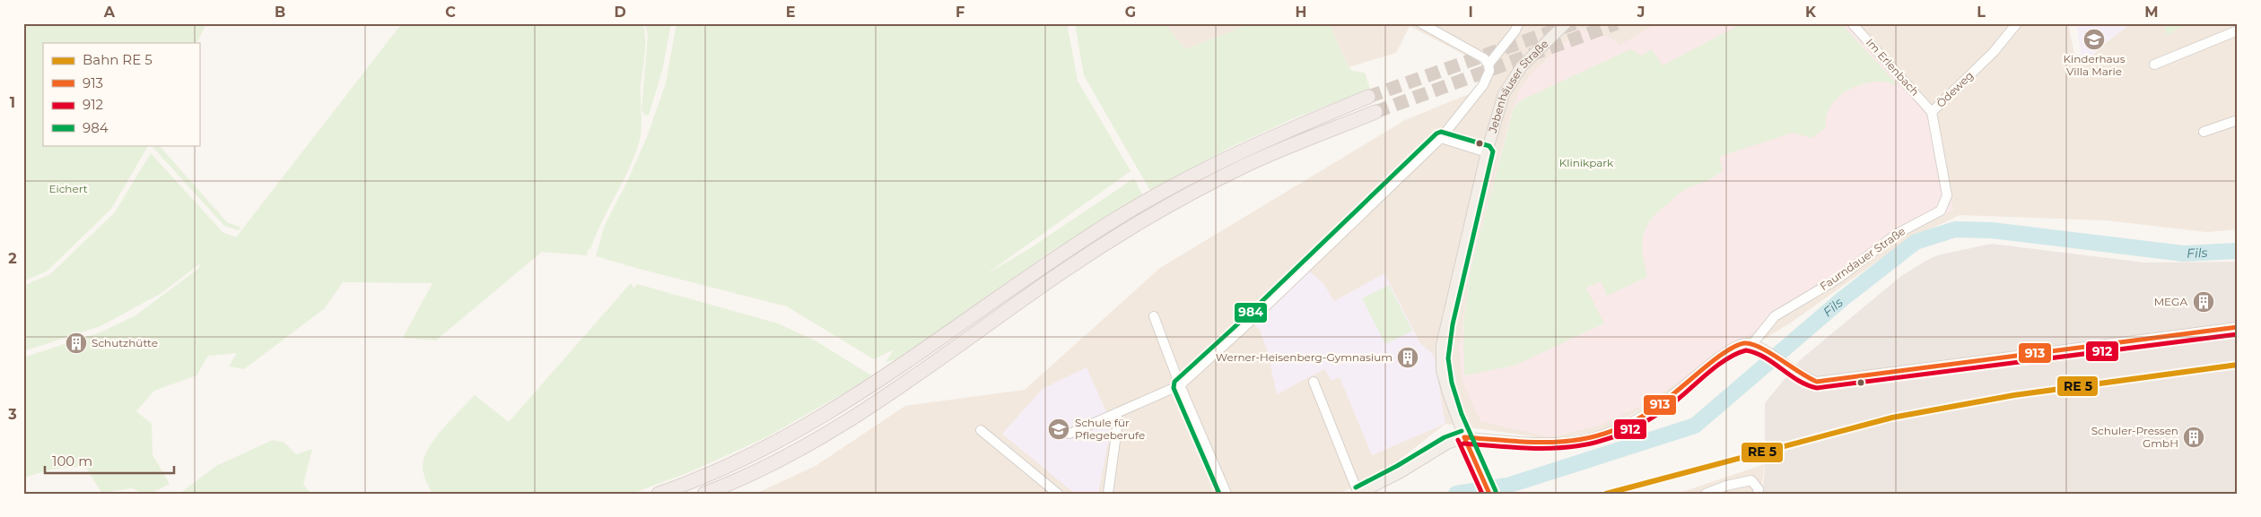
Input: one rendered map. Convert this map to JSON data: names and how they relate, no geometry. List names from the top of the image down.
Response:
{
  "streets": {
    "main road": ["Jebenhäuser Straße"],
    "street": ["Im Erlenbach", "Ödeweg", "Faurndauer Straße"]
  },
  "crossings": [
    ["Im Erlenbach", "Ödeweg"],
    ["Ödeweg", "Faurndauer Straße"]
  ],
  "water": ["Fils"],
  "parks": ["Klinikpark", "Eichert"],
  "places": {
    "school or university": ["Kinderhaus Villa Marie", "Schule für Pflegeberufe"],
    "building": [
      "MEGA",
      "Schutzhütte",
      "Werner-Heisenberg-Gymnasium",
      "Schuler-Pressen GmbH"
    ]
  },
  "lines": ["transit line 984", "transit line 913", "transit line 912"],
  "legend": [
    "Bahn RE 5",
    "913",
    "912",
    "984"
  ],
  "scale_bar": "100 m",
  "grid": {
    "columns": [
      "A",
      "B",
      "C",
      "D",
      "E",
      "F",
      "G",
      "H",
      "I",
      "J",
      "K",
      "L",
      "M"
    ],
    "rows": ["1", "2", "3"]
  }
}
